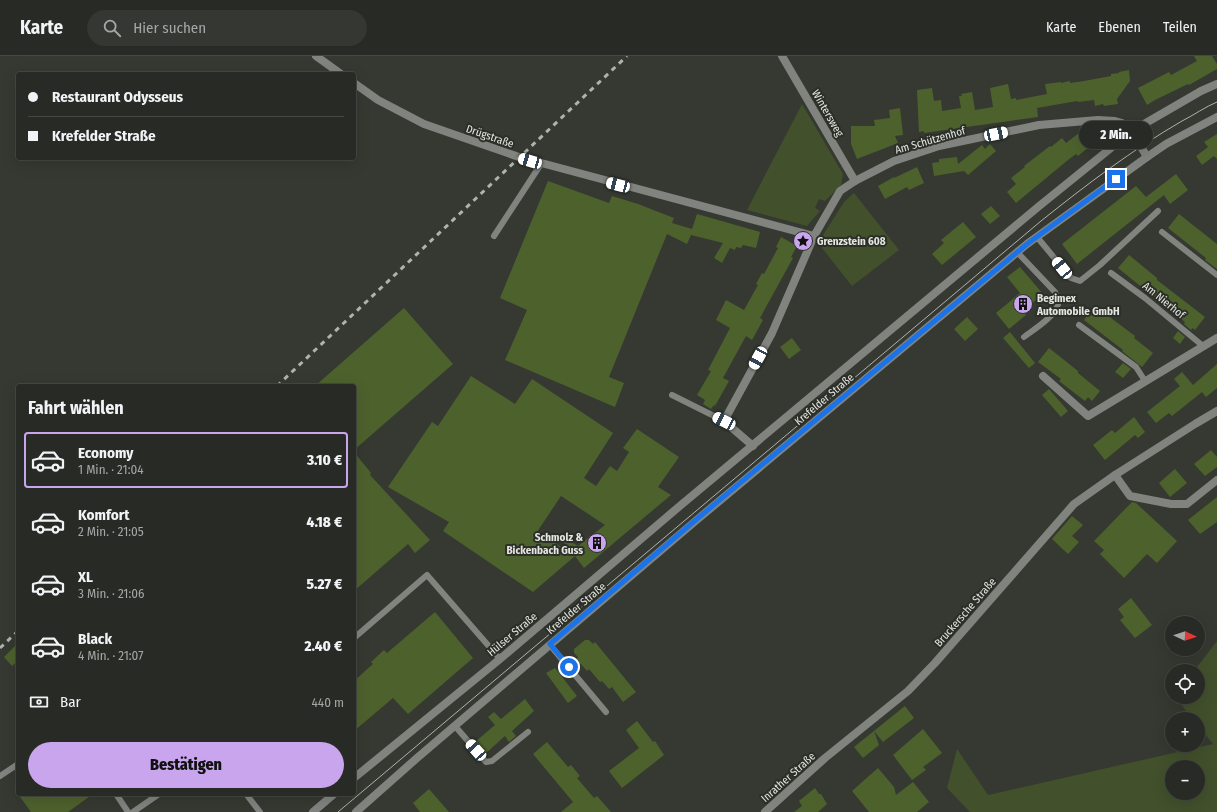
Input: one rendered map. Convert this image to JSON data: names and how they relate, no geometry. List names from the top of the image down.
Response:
{
  "streets": {
    "street": [
      "Wintersweg",
      "Drügstraße",
      "Am Schützenhof",
      "Krefelder Straße",
      "Bruckersche Straße",
      "Hülser Straße",
      "Inrather Straße"
    ],
    "lane": ["Am Nierhof"]
  },
  "crossings": [
    ["Wintersweg", "Am Schützenhof"],
    ["Drügstraße", "Am Schützenhof"],
    ["Am Schützenhof", "Krefelder Straße"],
    ["Krefelder Straße", "Hülser Straße"],
    ["Bruckersche Straße", "Inrather Straße"]
  ],
  "places": {
    "place": ["Grenzstein 608"],
    "building": ["Begimex Automobile GmbH", "Schmolz & Bickenbach Guss"]
  },
  "north": "right",
  "page": {
    "header": "Karte",
    "search": "Hier suchen",
    "nav": ["Karte", "Ebenen", "Teilen"],
    "banner": ["Restaurant Odysseus", "Krefelder Straße"],
    "bubble": "2 Min.",
    "heading": "Fahrt wählen",
    "list": [
      {
        "name": "Economy",
        "note": "1 Min. · 21:04",
        "value": "3.10 €"
      },
      {
        "name": "Komfort",
        "note": "2 Min. · 21:05",
        "value": "4.18 €"
      },
      {
        "name": "XL",
        "note": "3 Min. · 21:06",
        "value": "5.27 €"
      },
      {
        "name": "Black",
        "note": "4 Min. · 21:07",
        "value": "2.40 €"
      }
    ],
    "map_buttons": ["+", "−"],
    "pay": ["Bar", "440 m"],
    "buttons": "Bestätigen"
  }
}
